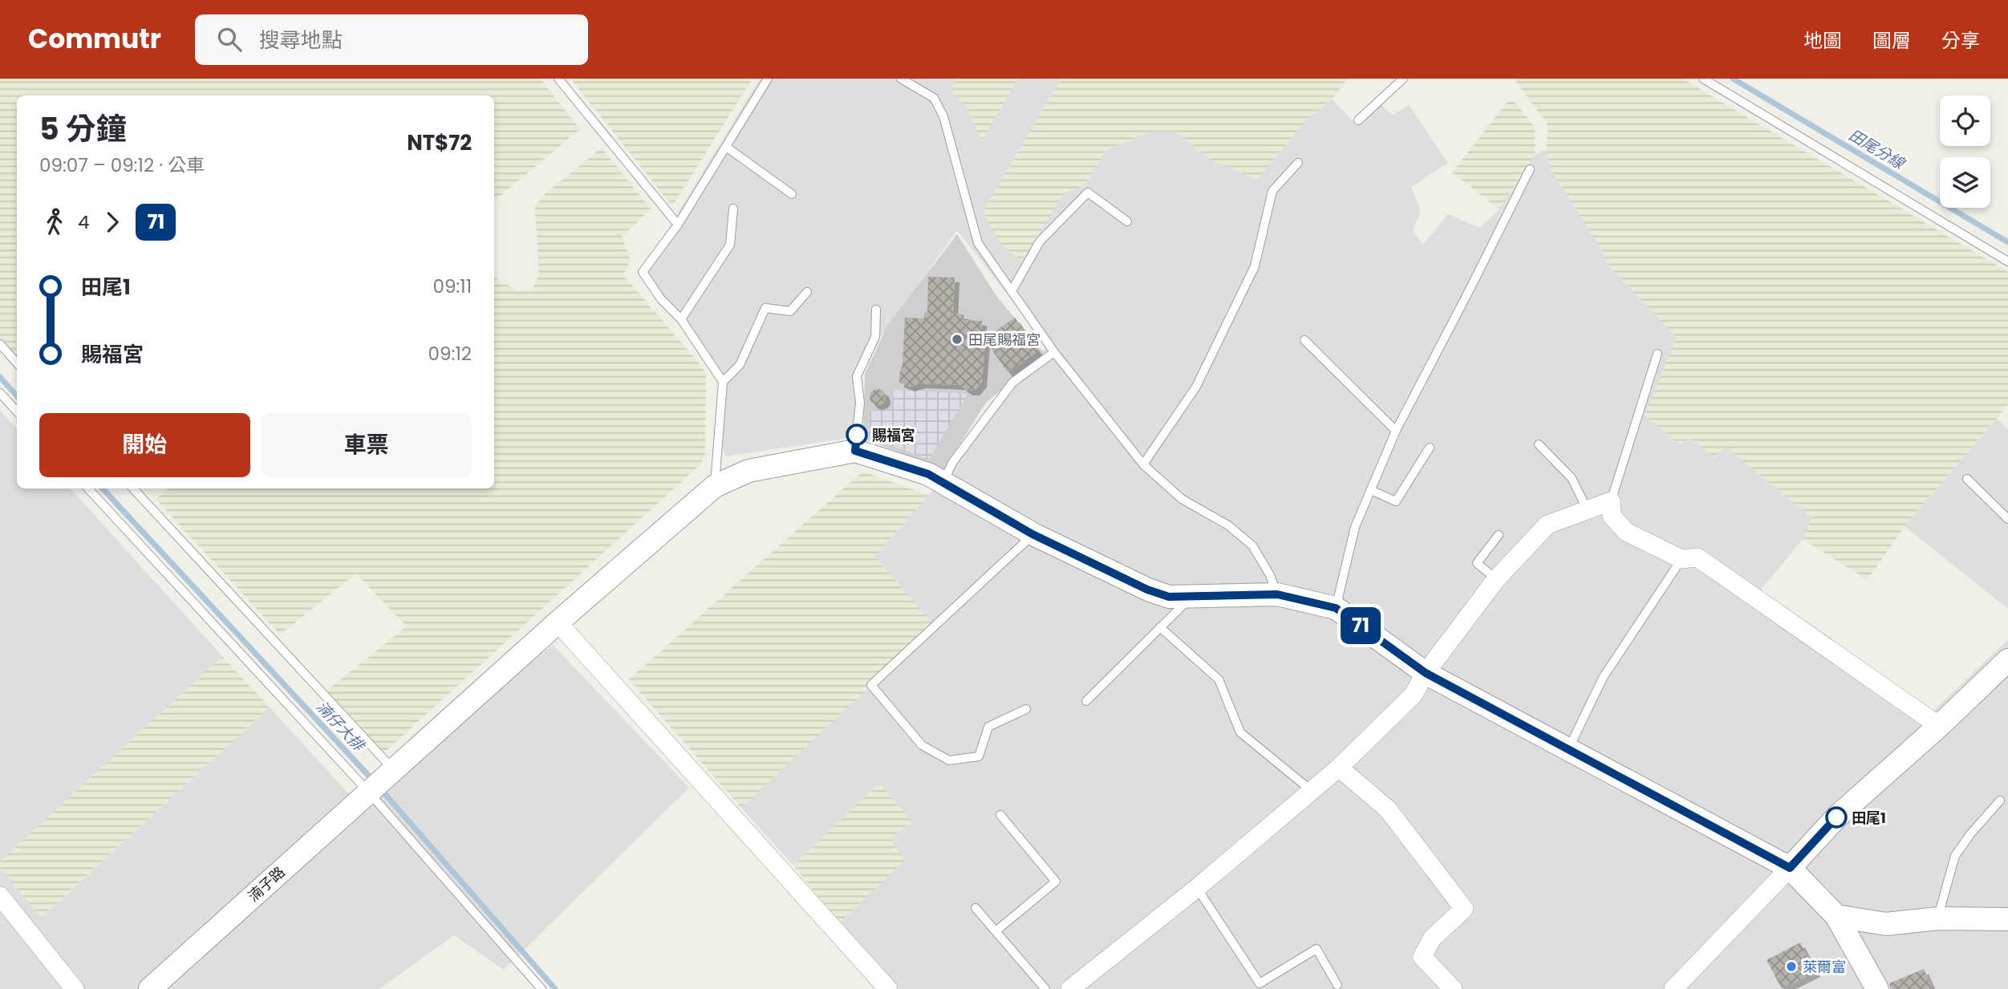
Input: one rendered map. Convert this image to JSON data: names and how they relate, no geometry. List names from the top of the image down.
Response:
{
  "streets": {
    "street": ["湳子路"]
  },
  "water": ["田尾分線", "湳仔大排"],
  "places": [
    "田尾賜福宮",
    "賜福宮",
    "田尾1",
    "萊爾富"
  ],
  "lines": ["bus line 71"],
  "page": {
    "header": "Commutr",
    "search": "搜尋地點",
    "nav": ["地圖", "圖層", "分享"],
    "on_map": "71",
    "heading": ["5 分鐘", "09:07 – 09:12 · 公車", "NT$72"],
    "legs": ["4", "71"],
    "list": [
      {
        "name": "田尾1",
        "value": "09:11"
      },
      {
        "name": "賜福宮",
        "value": "09:12"
      }
    ],
    "buttons": ["開始", "車票"]
  }
}
